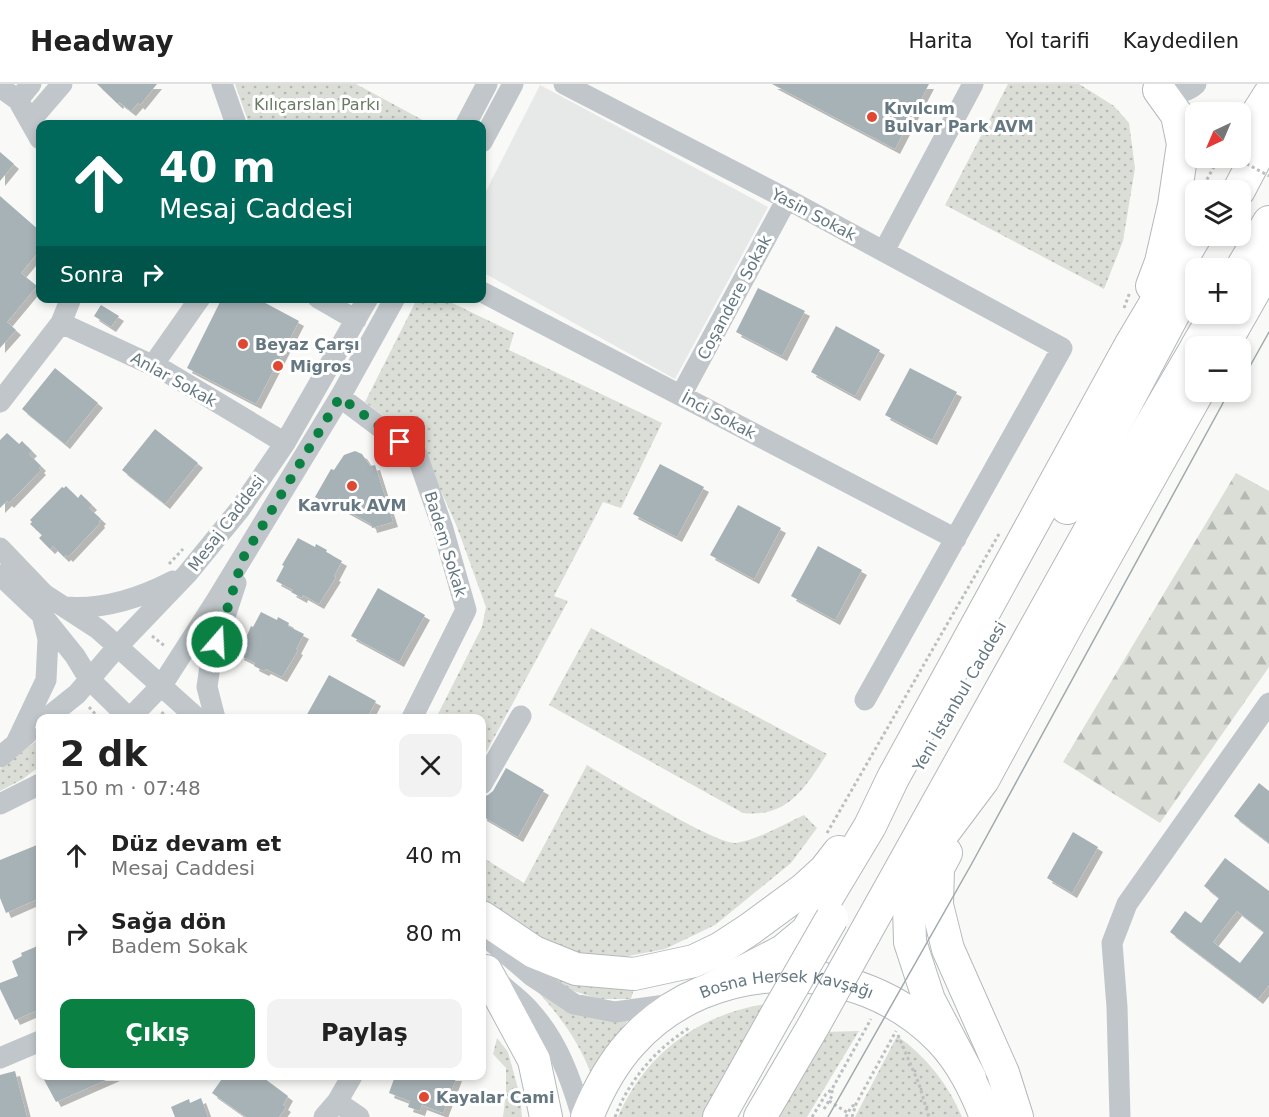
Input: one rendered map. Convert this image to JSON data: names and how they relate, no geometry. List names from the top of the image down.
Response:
{
  "streets": {
    "highway": ["Yeni İstanbul Caddesi", "Bosna Hersek Kavşağı"],
    "street": [
      "Yasin Sokak",
      "Coşandere Sokak",
      "Anlar Sokak",
      "İnci Sokak",
      "Mesaj Caddesi",
      "Badem Sokak"
    ]
  },
  "crossings": [
    ["Yasin Sokak", "Coşandere Sokak"],
    ["Yasin Sokak", "İnci Sokak"],
    ["Coşandere Sokak", "İnci Sokak"],
    ["Anlar Sokak", "Mesaj Caddesi"],
    ["Mesaj Caddesi", "Badem Sokak"]
  ],
  "parks": ["Kılıçarslan Parkı"],
  "places": [
    "Kıvılcım Bulvar Park AVM",
    "Beyaz Çarşı",
    "Migros",
    "Kavruk AVM",
    "Kayalar Cami"
  ],
  "north": "bottom left",
  "page": {
    "header": "Headway",
    "nav": ["Harita", "Yol tarifi", "Kaydedilen"],
    "map_buttons": ["+", "−"],
    "turn": ["40 m", "Mesaj Caddesi"],
    "then": "Sonra",
    "heading": ["2 dk", "150 m · 07:48"],
    "list": [
      {
        "name": "Düz devam et",
        "note": "Mesaj Caddesi",
        "value": "40 m"
      },
      {
        "name": "Sağa dön",
        "note": "Badem Sokak",
        "value": "80 m"
      }
    ],
    "buttons": ["Çıkış", "Paylaş"]
  }
}
